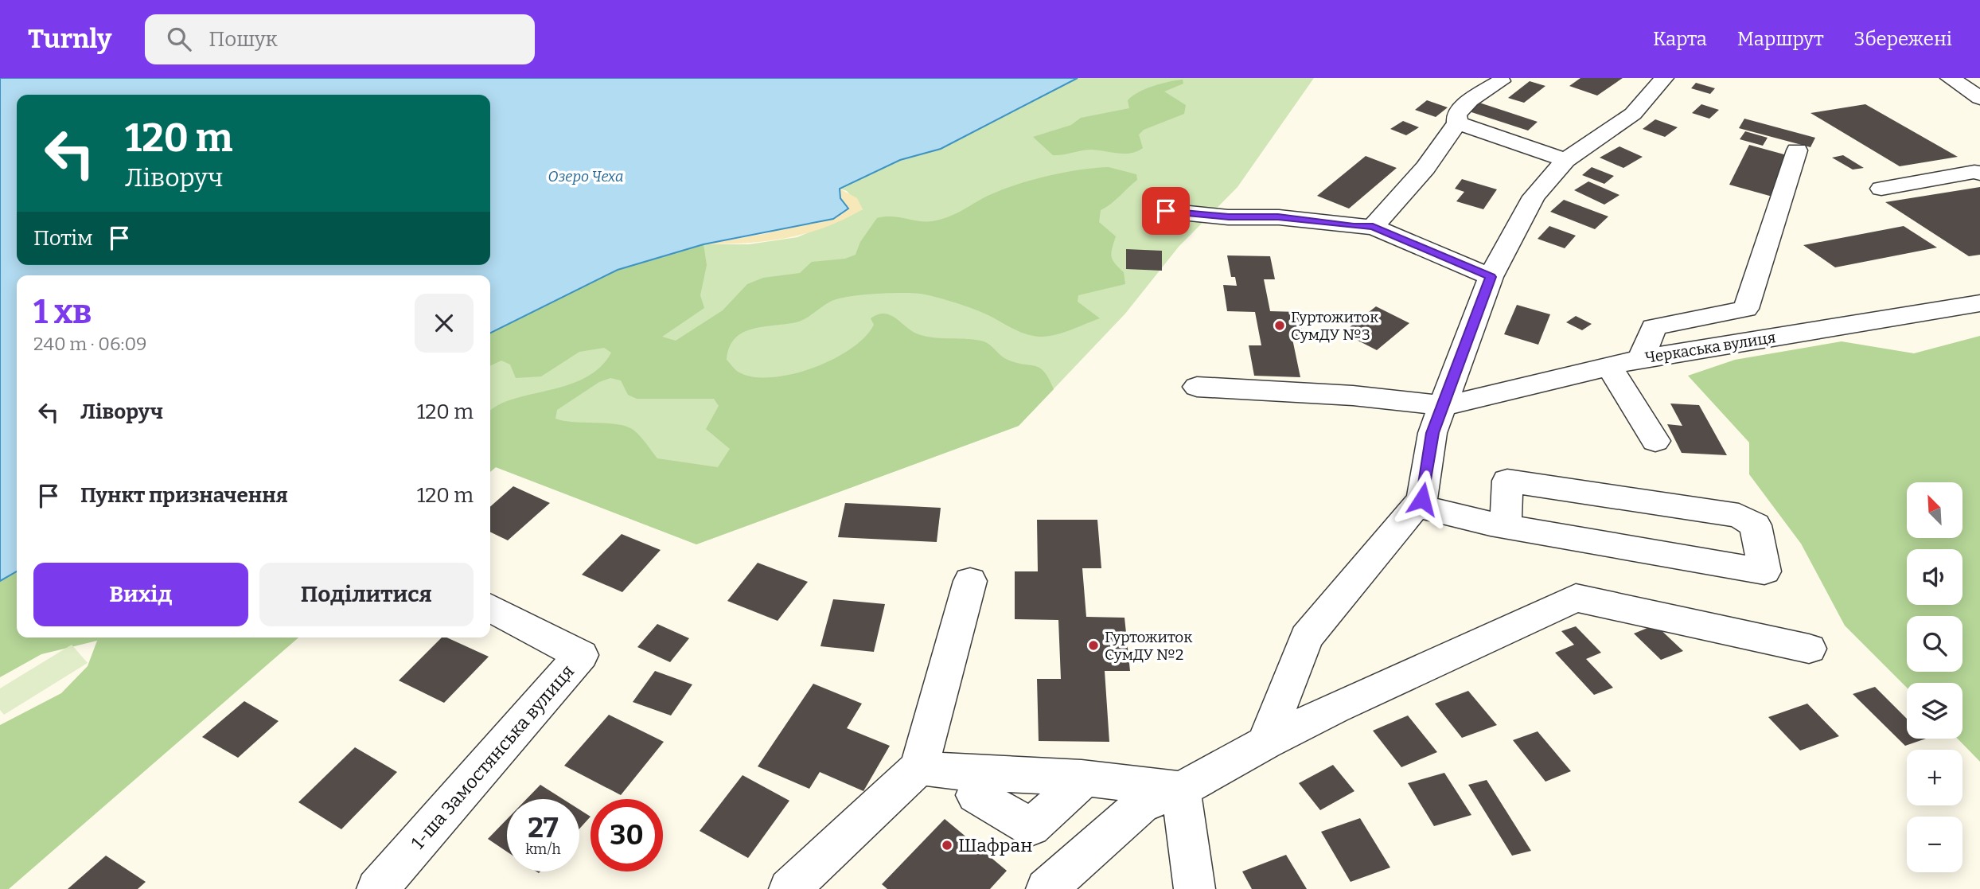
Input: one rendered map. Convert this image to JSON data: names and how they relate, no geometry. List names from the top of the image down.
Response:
{
  "streets": {
    "street": ["Черкаська вулиця", "1-ша Замостянська вулиця"]
  },
  "water": ["Озеро Чеха"],
  "places": ["Гуртожиток СумДУ №3", "Гуртожиток СумДУ №2", "Шафран"],
  "north": "top left",
  "page": {
    "header": "Turnly",
    "search": "Пошук",
    "nav": ["Карта", "Маршрут", "Збережені"],
    "turn": ["120 m", "Ліворуч"],
    "then": "Потім",
    "heading": ["1 хв", "240 m · 06:09"],
    "list": [
      {
        "name": "Ліворуч",
        "value": "120 m"
      },
      {
        "name": "Пункт призначення",
        "value": "120 m"
      }
    ],
    "map_buttons": ["+", "−"],
    "buttons": ["Вихід", "Поділитися"],
    "speed": "27 km/h",
    "limit": "30"
  }
}
